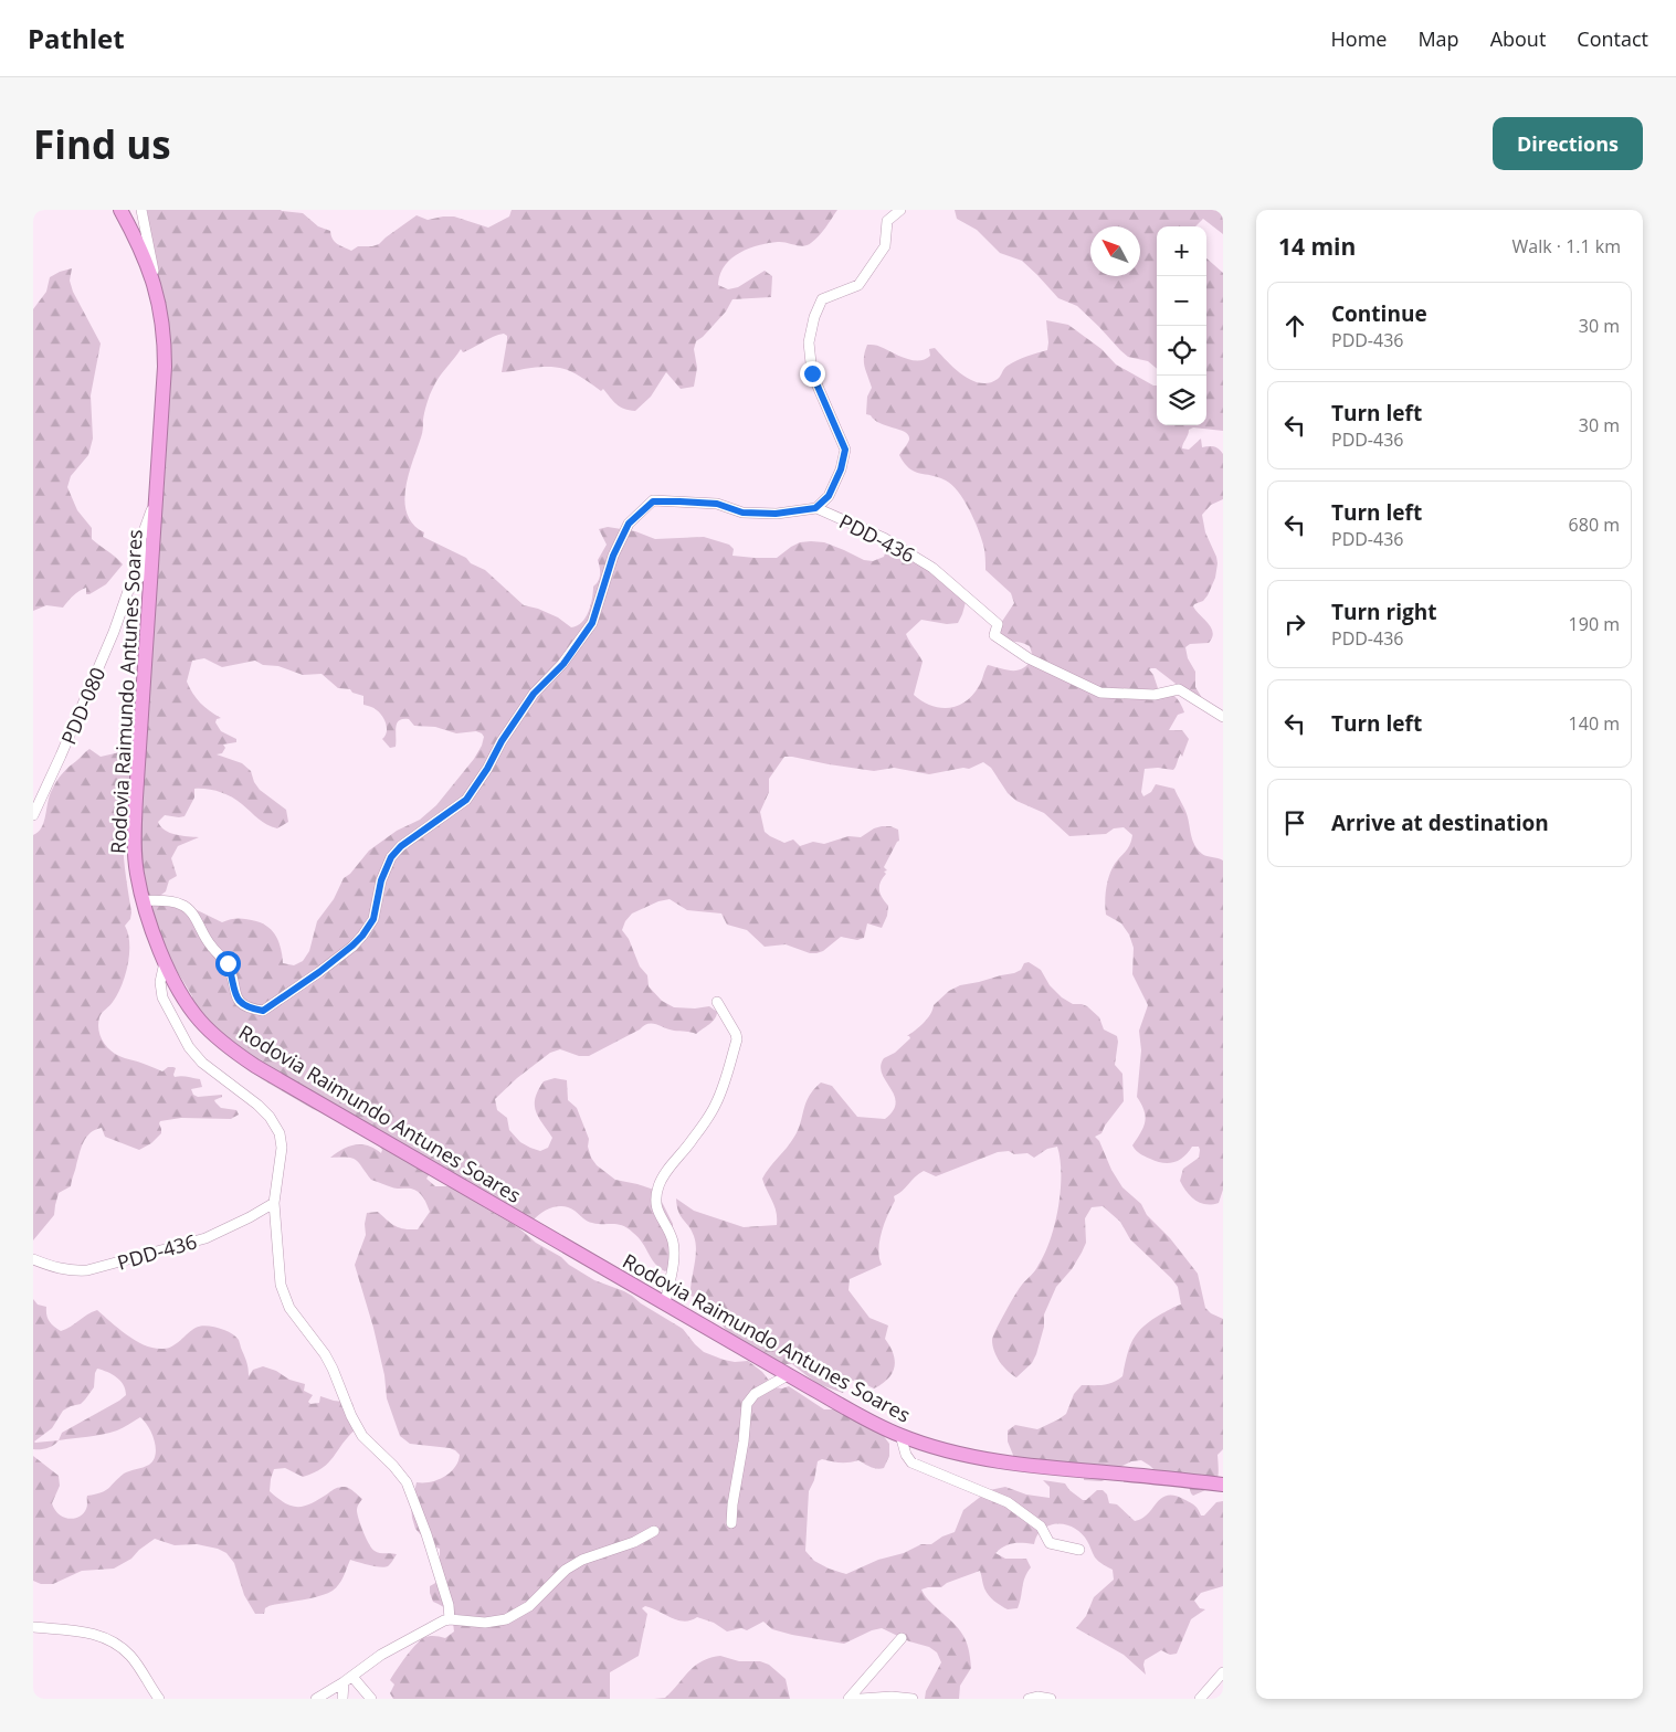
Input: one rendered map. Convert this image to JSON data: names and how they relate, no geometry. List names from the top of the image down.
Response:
{
  "streets": {
    "highway": ["Rodovia Raimundo Antunes Soares"],
    "street": ["PDD-436", "PDD-080"]
  },
  "crossings": [
    ["PDD-436", "Rodovia Raimundo Antunes Soares"],
    ["Rodovia Raimundo Antunes Soares", "PDD-080"]
  ],
  "north": "top left",
  "page": {
    "header": "Pathlet",
    "nav": [
      "Home",
      "Map",
      "About",
      "Contact"
    ],
    "buttons": "Directions",
    "title": "Find us",
    "heading": ["14 min", "Walk · 1.1 km"],
    "map_buttons": ["+", "−"],
    "list": [
      ["Continue", "PDD-436", "30 m"],
      ["Turn left", "PDD-436", "30 m"],
      ["Turn left", "PDD-436", "680 m"],
      ["Turn right", "PDD-436", "190 m"],
      ["Turn left", "140 m"],
      "Arrive at destination"
    ]
  }
}
